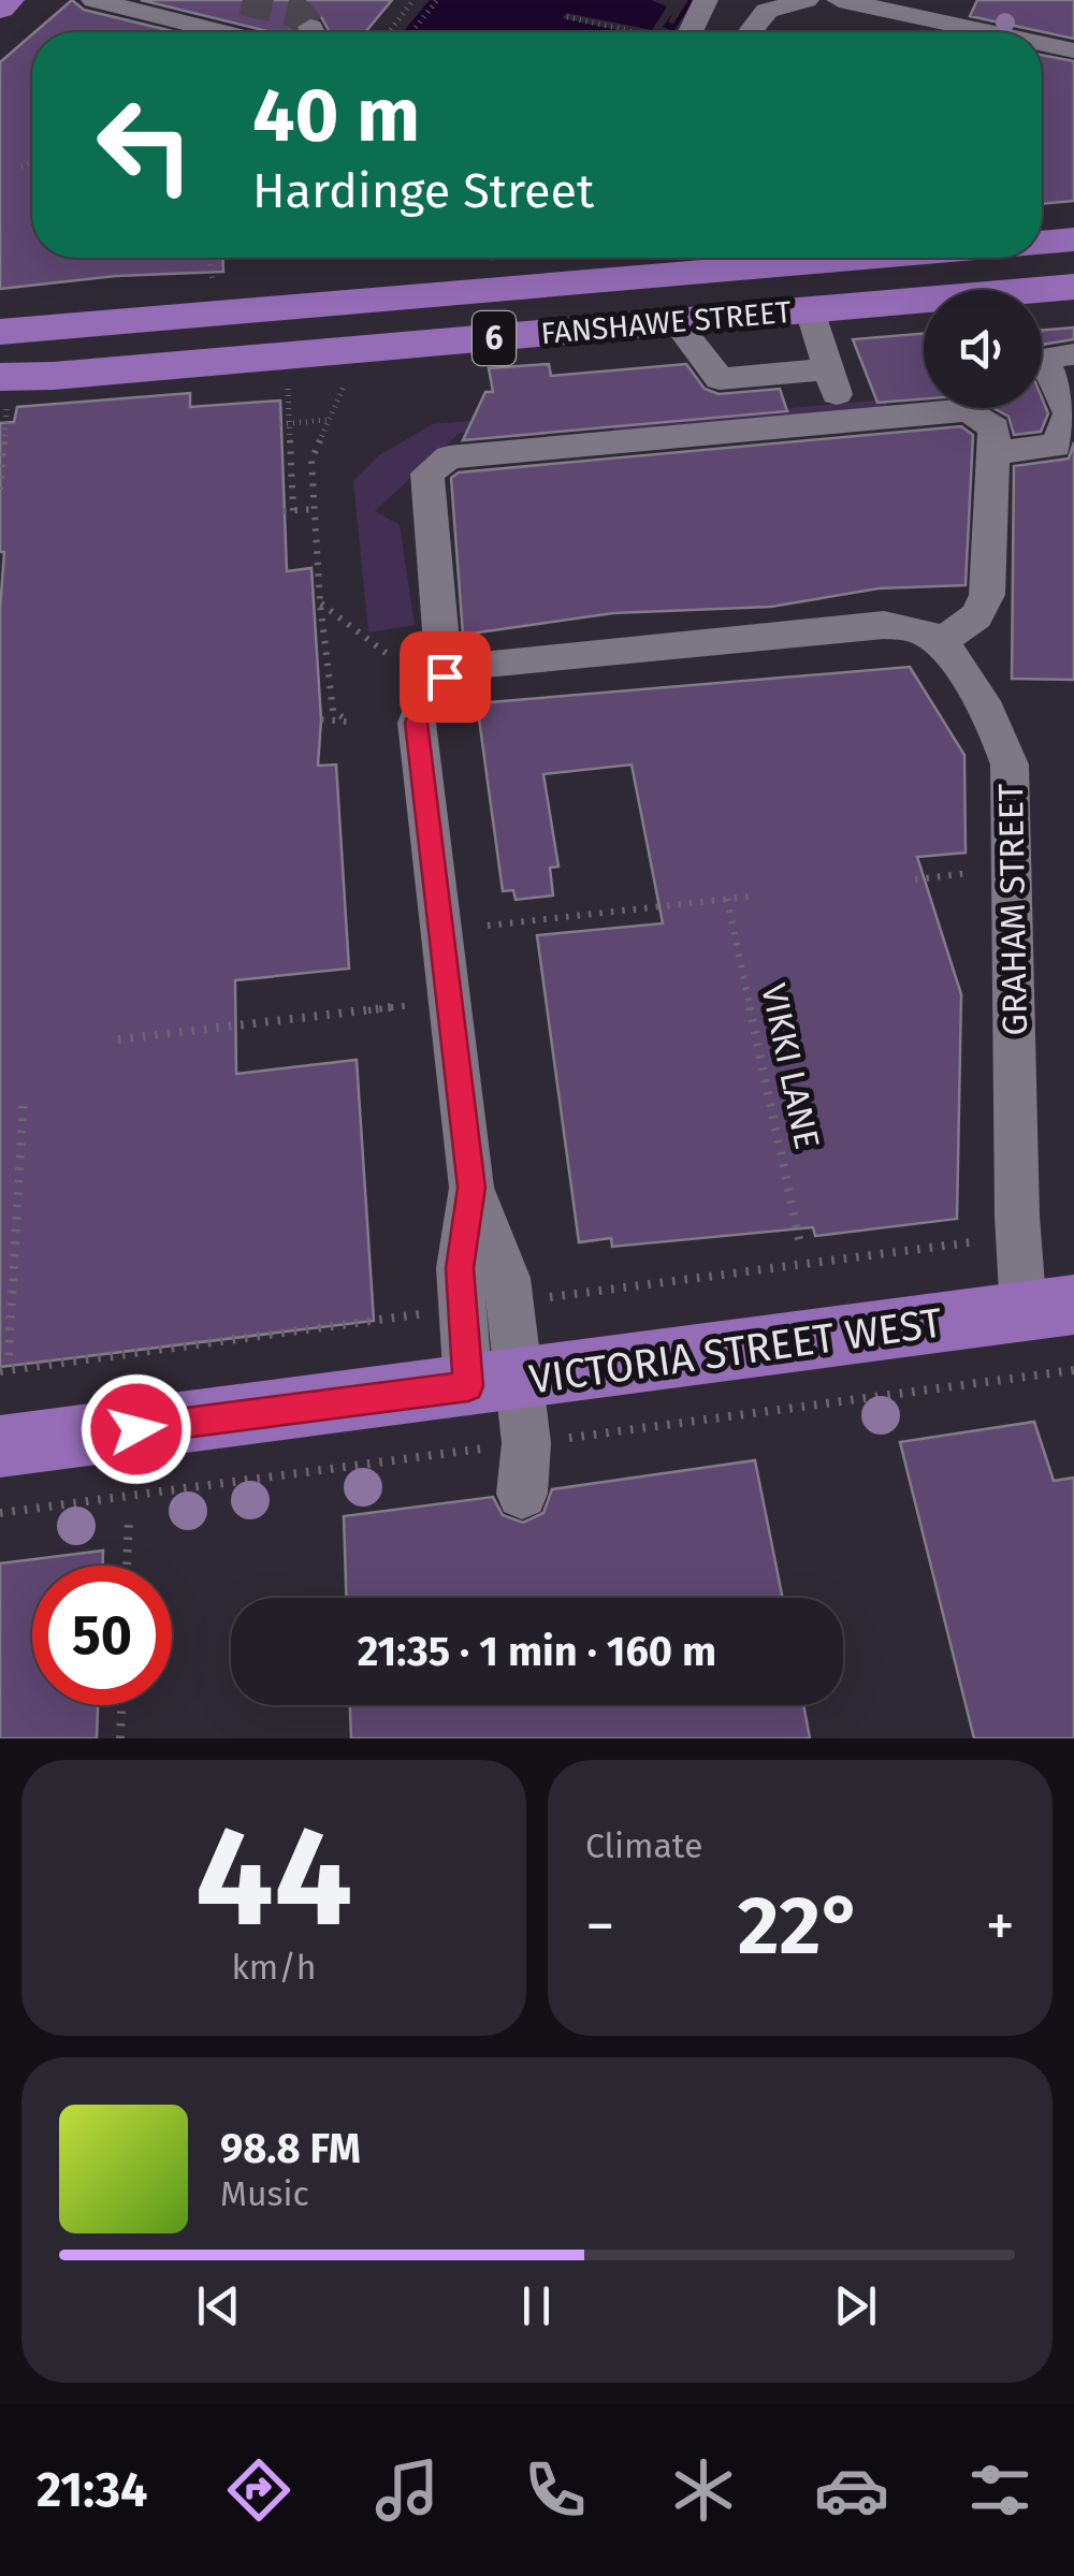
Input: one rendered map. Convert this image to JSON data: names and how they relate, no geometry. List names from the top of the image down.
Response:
{
  "streets": {
    "main road": ["FANSHAWE STREET", "6", "VICTORIA STREET WEST"],
    "street": ["GRAHAM STREET"],
    "path": ["VIKKI LANE"]
  },
  "crossings": [
    ["GRAHAM STREET", "VICTORIA STREET WEST"]
  ],
  "page": {
    "turn": ["40 m", "Hardinge Street"],
    "limit": "50",
    "trip": "21:35 · 1 min · 160 m",
    "tile": [
      ["44", "km/h"],
      "Climate"
    ],
    "heat": ["−", "22°", "+"],
    "song": ["98.8 FM", "Music"],
    "tabs": "21:34"
  }
}
